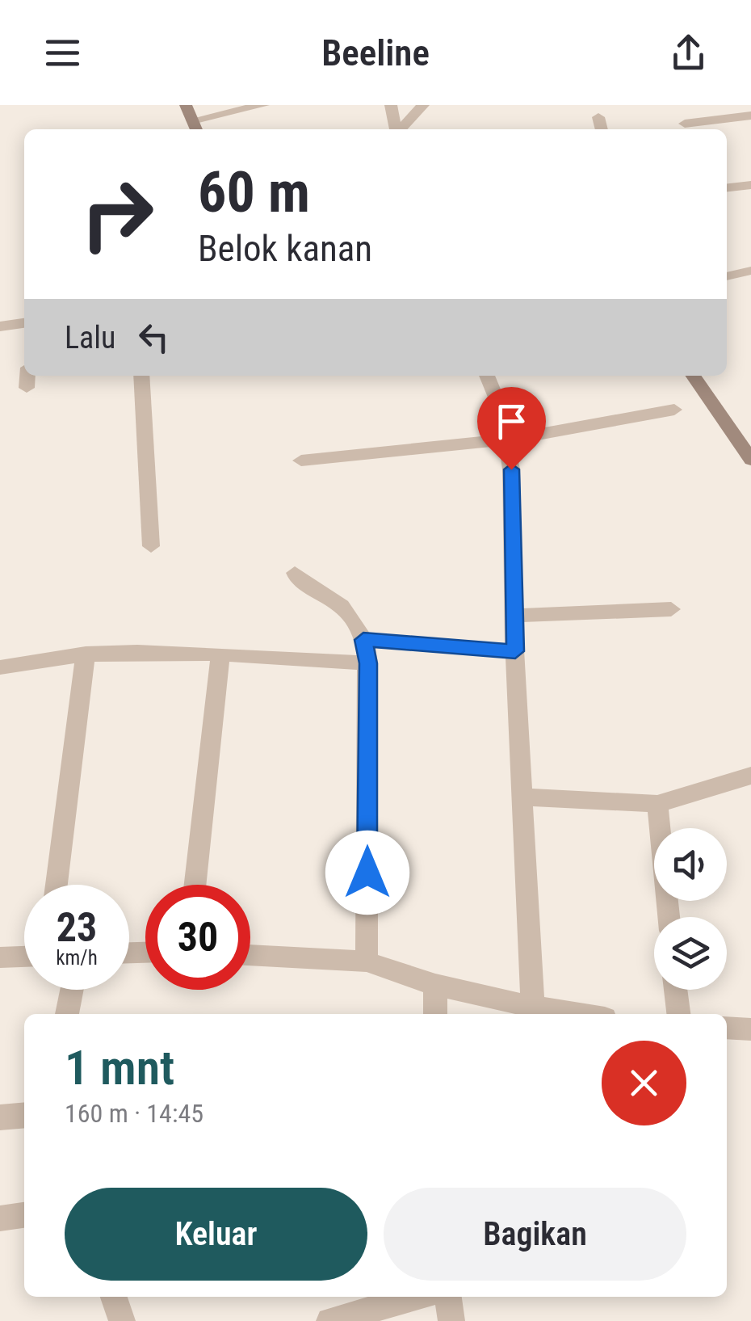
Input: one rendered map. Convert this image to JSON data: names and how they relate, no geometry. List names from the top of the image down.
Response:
{
  "page": {
    "header": "Beeline",
    "turn": ["60 m", "Belok kanan"],
    "then": "Lalu",
    "speed": "23 km/h",
    "limit": "30",
    "heading": ["1 mnt", "160 m · 14:45"],
    "buttons": ["Keluar", "Bagikan"]
  }
}
